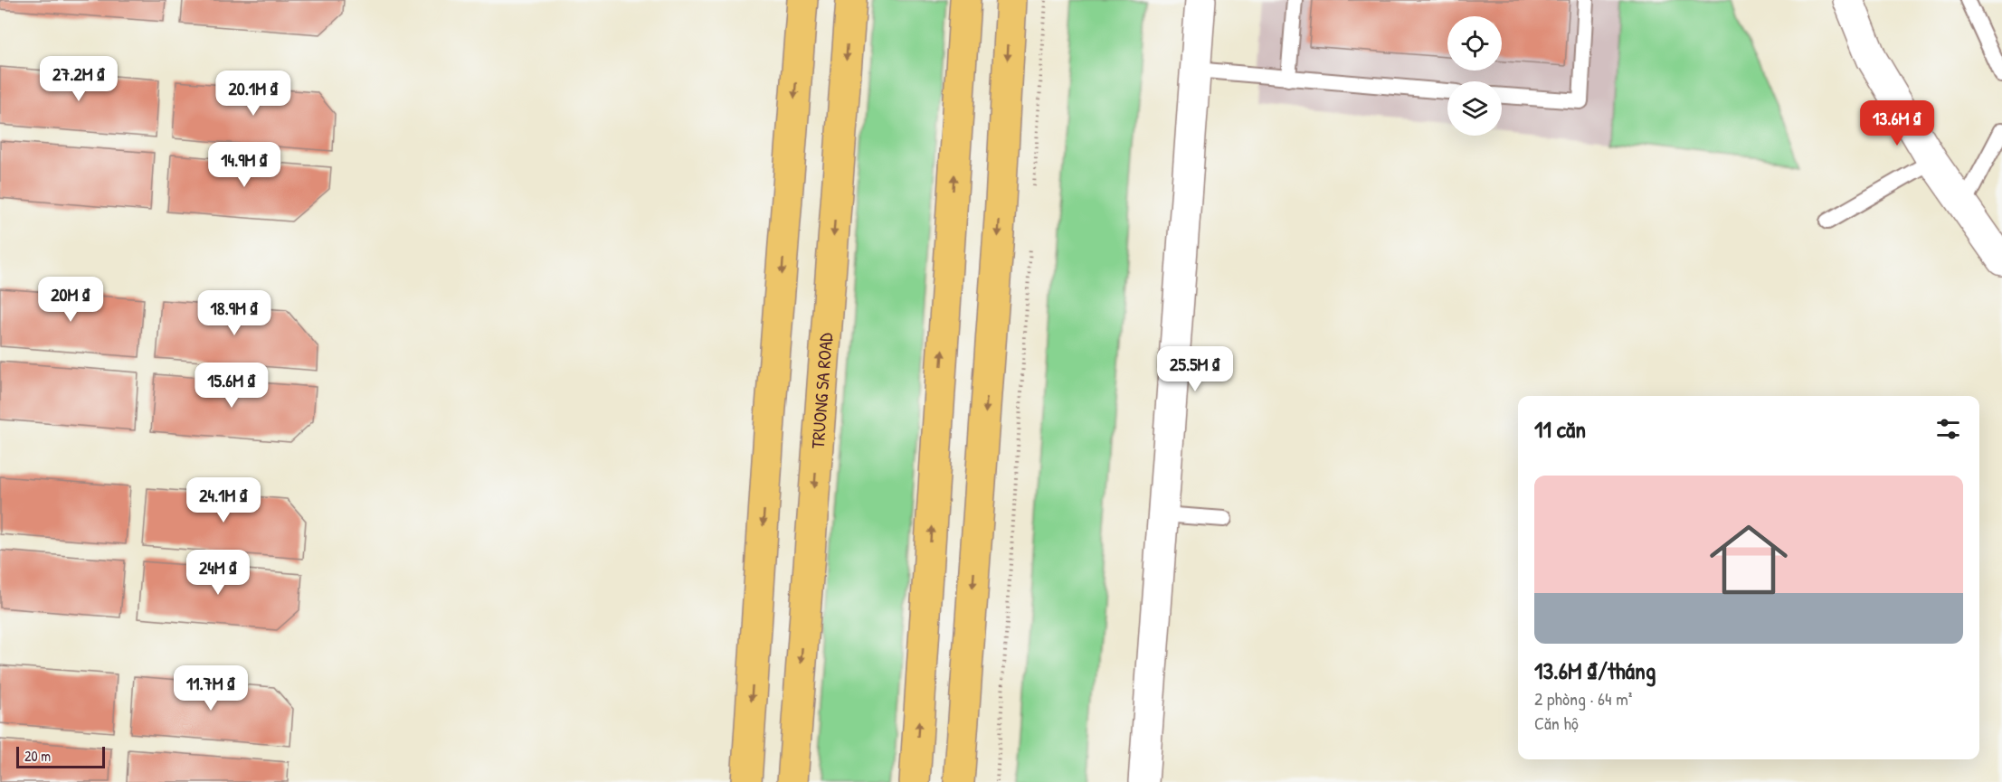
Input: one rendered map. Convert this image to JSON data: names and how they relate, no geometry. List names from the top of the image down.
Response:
{
  "streets": {
    "highway": ["TRUONG SA ROAD"]
  },
  "scale_bar": "20 m",
  "page": {
    "price": [
      "27.2M ₫",
      "20.1M ₫",
      "13.6M ₫",
      "14.9M ₫",
      "20M ₫",
      "18.9M ₫",
      "25.5M ₫",
      "15.6M ₫",
      "24.1M ₫",
      "24M ₫",
      "11.7M ₫"
    ],
    "heading": "11 căn",
    "list": [
      {
        "name": "13.6M ₫/tháng",
        "note": "2 phòng · 64 m² · Căn hộ"
      }
    ],
    "scale": "20 m"
  }
}
